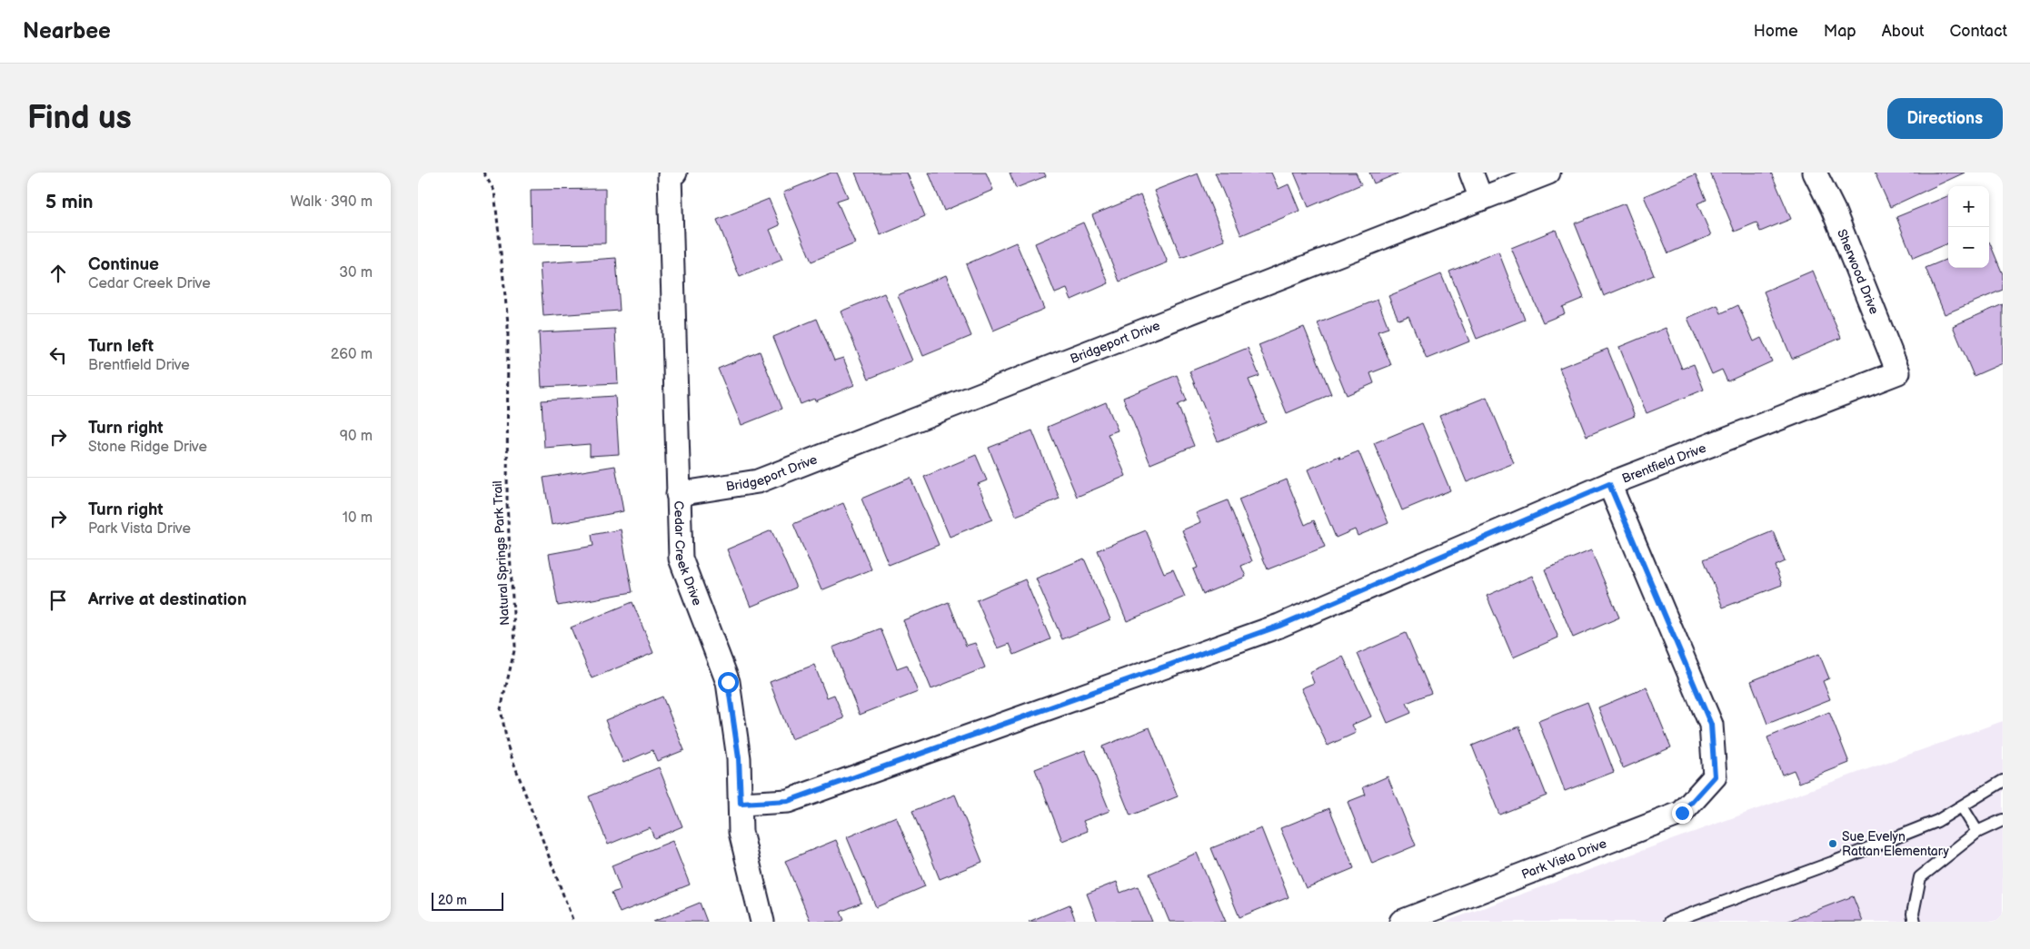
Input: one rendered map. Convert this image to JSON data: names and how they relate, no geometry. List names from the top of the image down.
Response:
{
  "streets": {
    "street": [
      "Sherwood Drive",
      "Bridgeport Drive",
      "Brentfield Drive",
      "Cedar Creek Drive",
      "Park Vista Drive"
    ],
    "path": ["Natural Springs Park Trail"]
  },
  "crossings": [
    ["Sherwood Drive", "Brentfield Drive"],
    ["Bridgeport Drive", "Cedar Creek Drive"],
    ["Brentfield Drive", "Cedar Creek Drive"],
    ["Brentfield Drive", "Park Vista Drive"]
  ],
  "places": ["Sue Evelyn Rattan Elementary"],
  "scale_bar": "20 m",
  "page": {
    "header": "Nearbee",
    "nav": [
      "Home",
      "Map",
      "About",
      "Contact"
    ],
    "buttons": "Directions",
    "title": "Find us",
    "heading": ["5 min", "Walk · 390 m"],
    "map_buttons": ["+", "−"],
    "list": [
      ["Continue", "Cedar Creek Drive", "30 m"],
      ["Turn left", "Brentfield Drive", "260 m"],
      ["Turn right", "Stone Ridge Drive", "90 m"],
      ["Turn right", "Park Vista Drive", "10 m"],
      "Arrive at destination"
    ],
    "scale": "20 m"
  }
}
